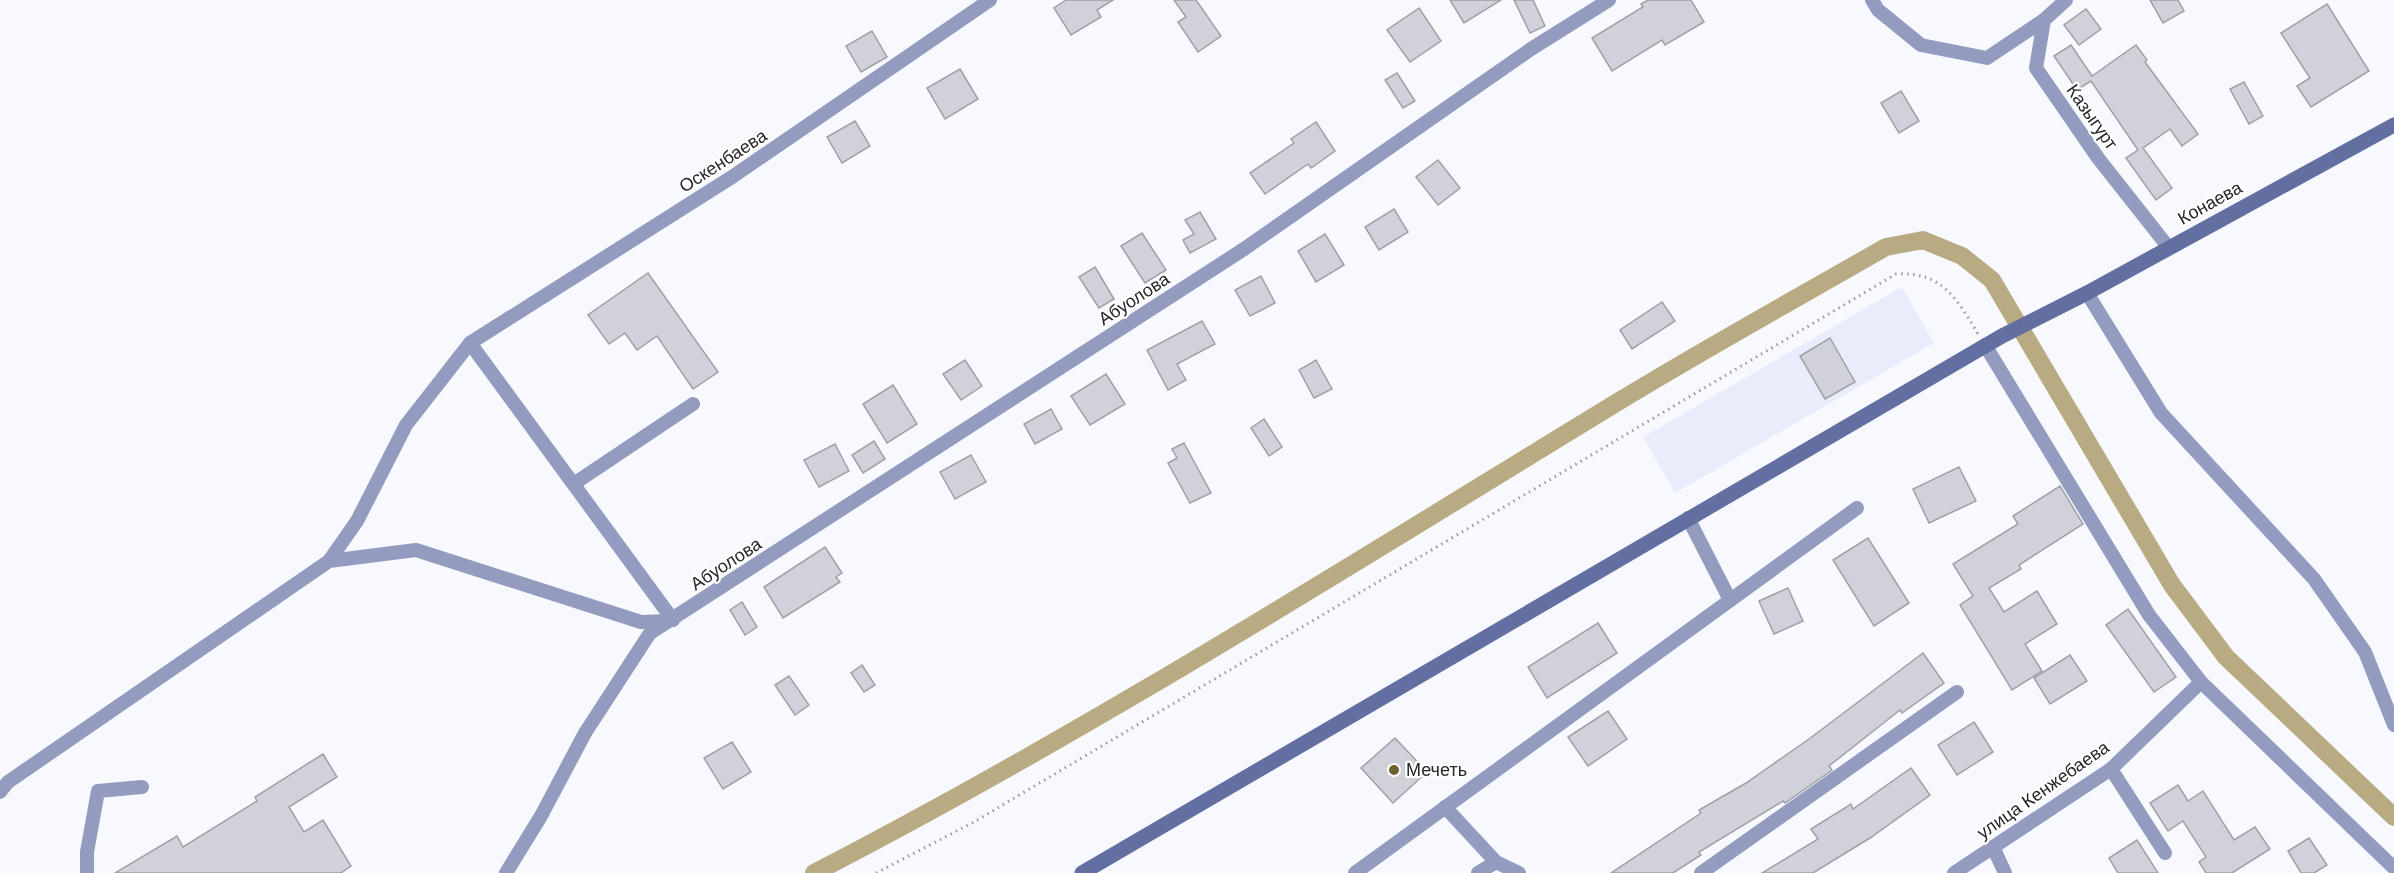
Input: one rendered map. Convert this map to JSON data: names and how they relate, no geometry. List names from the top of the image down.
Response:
{
  "streets": {
    "main road": ["Конаева"],
    "street": [
      "Казыгурт",
      "Оскенбаева",
      "Абуолова",
      "улица Кенжебаева"
    ]
  },
  "crossings": [
    ["Казыгурт", "Конаева"]
  ],
  "places": ["Мечеть"]
}
